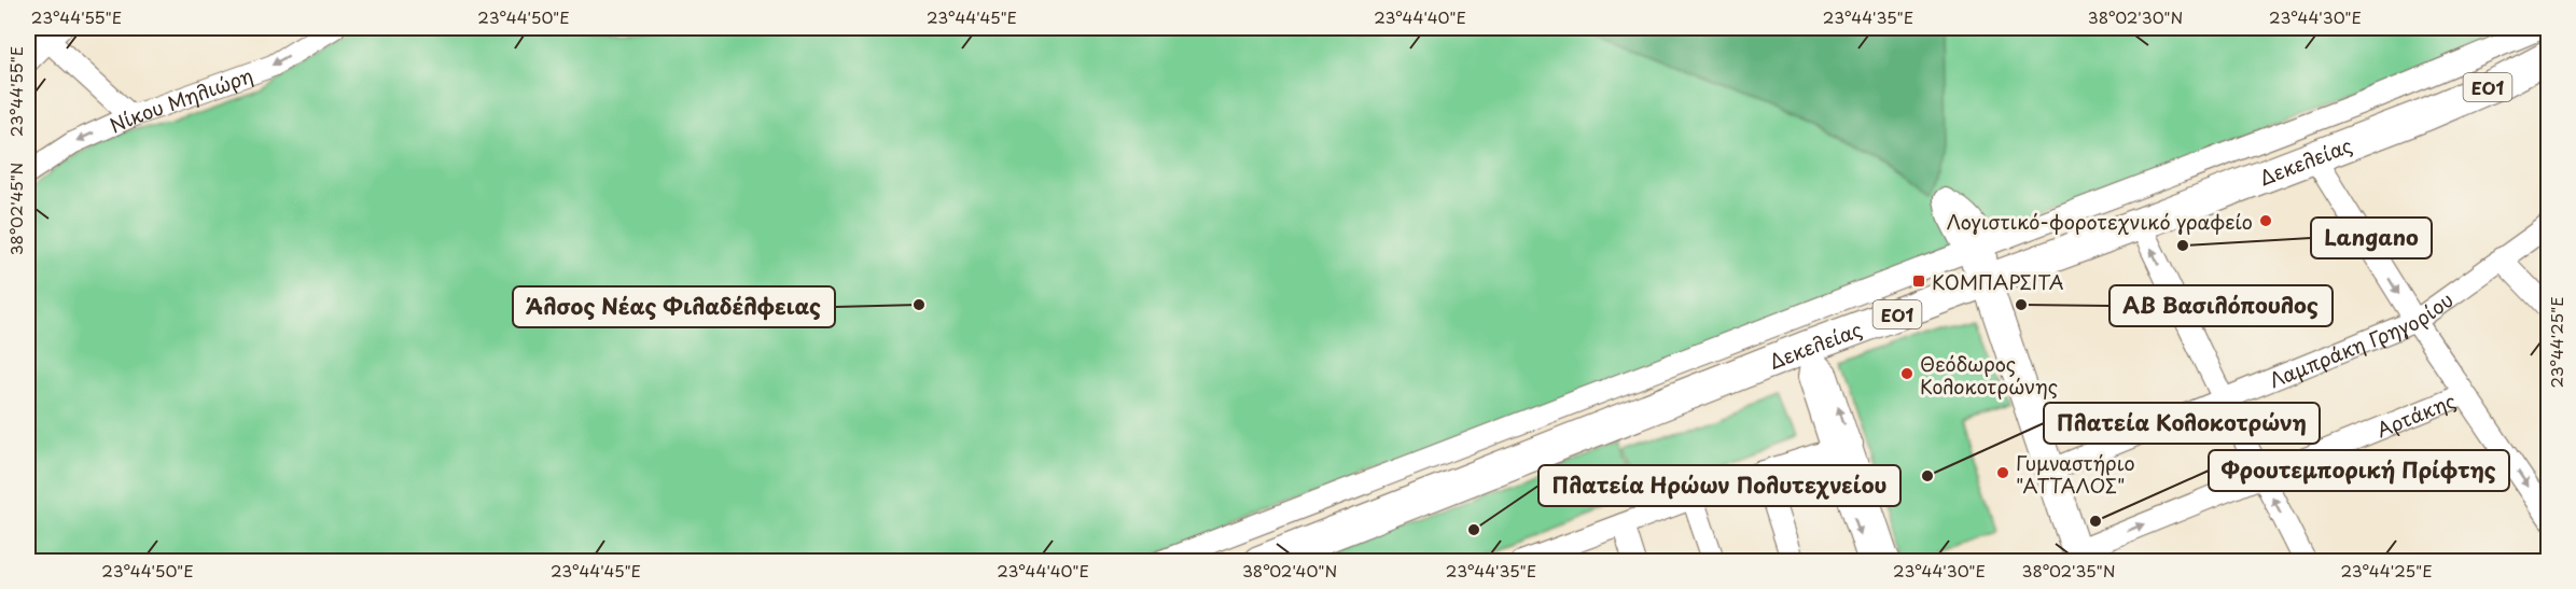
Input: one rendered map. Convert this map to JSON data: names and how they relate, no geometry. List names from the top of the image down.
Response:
{
  "streets": {
    "main road": ["ΕΟ1", "Δεκελείας"],
    "street": ["Νίκου Μηλιώρη", "Λαμπράκη Γρηγορίου", "Αρτάκης"]
  },
  "one_way": ["Νίκου Μηλιώρη", "Αρτάκης"],
  "places": {
    "other": [
      "Λογιστικό-φοροτεχνικό γραφείο",
      "Langano",
      "Άλσος Νέας Φιλαδέλφειας",
      "ΑΒ Βασιλόπουλος",
      "Θεόδωρος Κολοκοτρώνης",
      "Γυμναστήριο \"ΑΤΤΑΛΟΣ\"",
      "Πλατεία Κολοκοτρώνη",
      "Φρουτεμπορική Πρίφτης",
      "Πλατεία Ηρώων Πολυτεχνείου"
    ],
    "transit": ["ΚΟΜΠΑΡΣΙΤΑ"]
  },
  "coordinates": [
    "23°44'55\"E",
    "23°44'50\"E",
    "23°44'45\"E",
    "23°44'40\"E",
    "23°44'35\"E",
    "38°02'30\"N",
    "23°44'30\"E",
    "38°02'45\"N",
    "23°44'25\"E",
    "38°02'40\"N",
    "38°02'35\"N"
  ]
}
